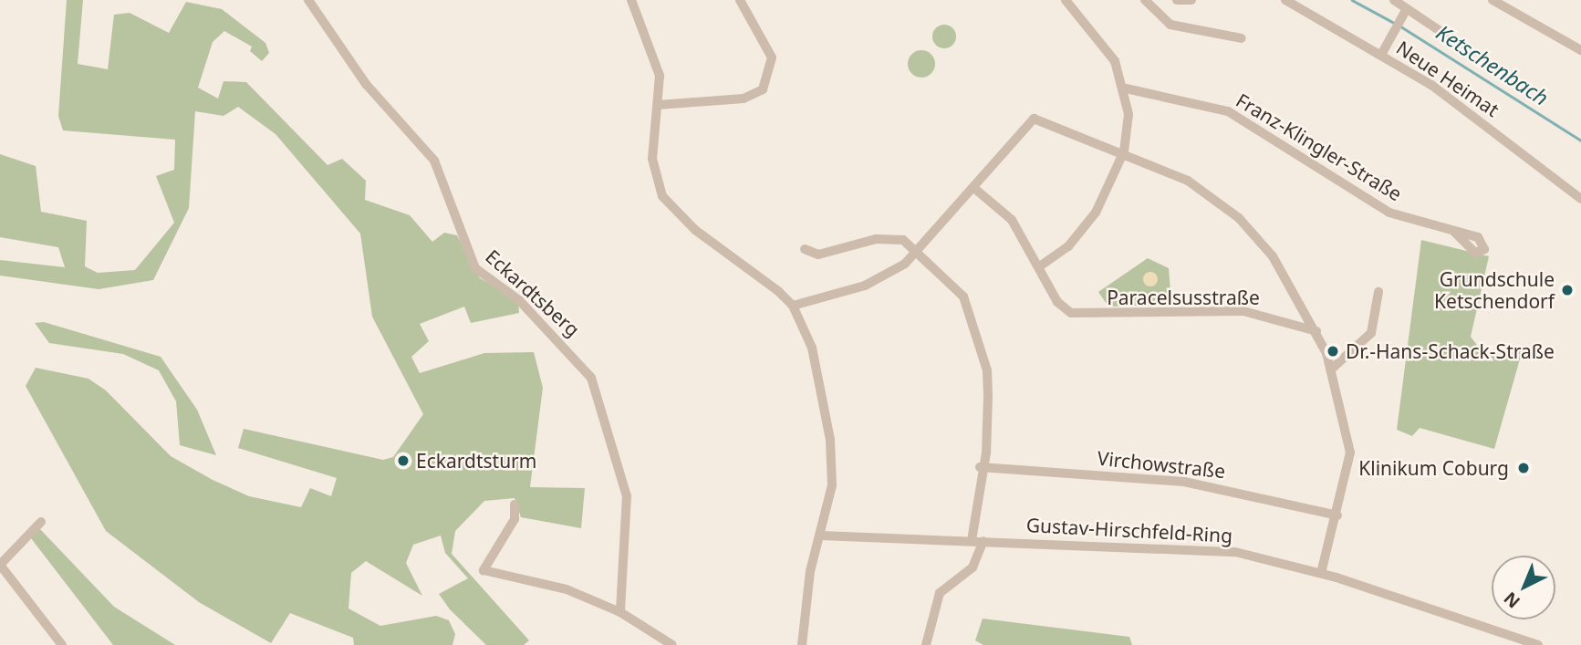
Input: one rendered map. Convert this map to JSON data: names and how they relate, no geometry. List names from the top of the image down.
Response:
{
  "streets": {
    "street": [
      "Neue Heimat",
      "Franz-Klingler-Straße",
      "Eckardtsberg",
      "Paracelsusstraße",
      "Virchowstraße",
      "Gustav-Hirschfeld-Ring"
    ]
  },
  "water": ["Ketschenbach"],
  "places": [
    "Grundschule Ketschendorf",
    "Dr.-Hans-Schack-Straße",
    "Eckardtsturm",
    "Klinikum Coburg"
  ],
  "north": "bottom left"
}
